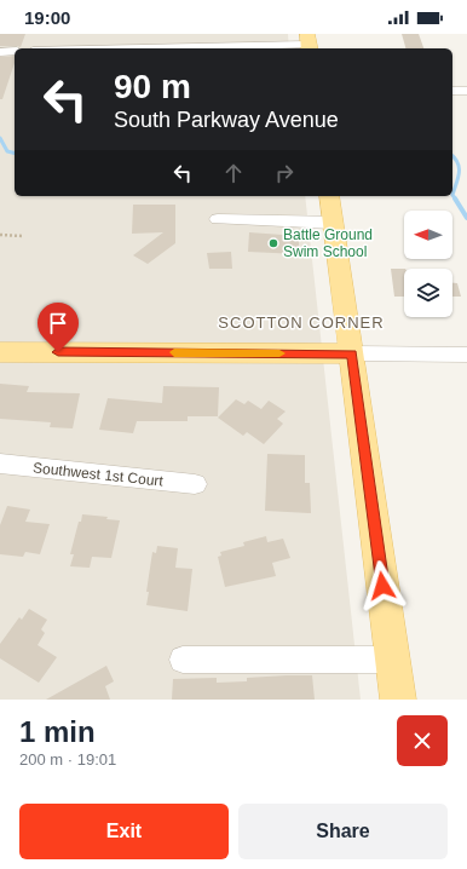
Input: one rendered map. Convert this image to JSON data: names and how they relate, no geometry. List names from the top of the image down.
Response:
{
  "streets": {
    "street": ["Southwest 1st Court"]
  },
  "districts": ["SCOTTON CORNER"],
  "places": ["Battle Ground Swim School"],
  "north": "left",
  "page": {
    "status": "19:00",
    "turn": ["90 m", "South Parkway Avenue"],
    "heading": ["1 min", "200 m · 19:01"],
    "buttons": ["Exit", "Share"]
  }
}
